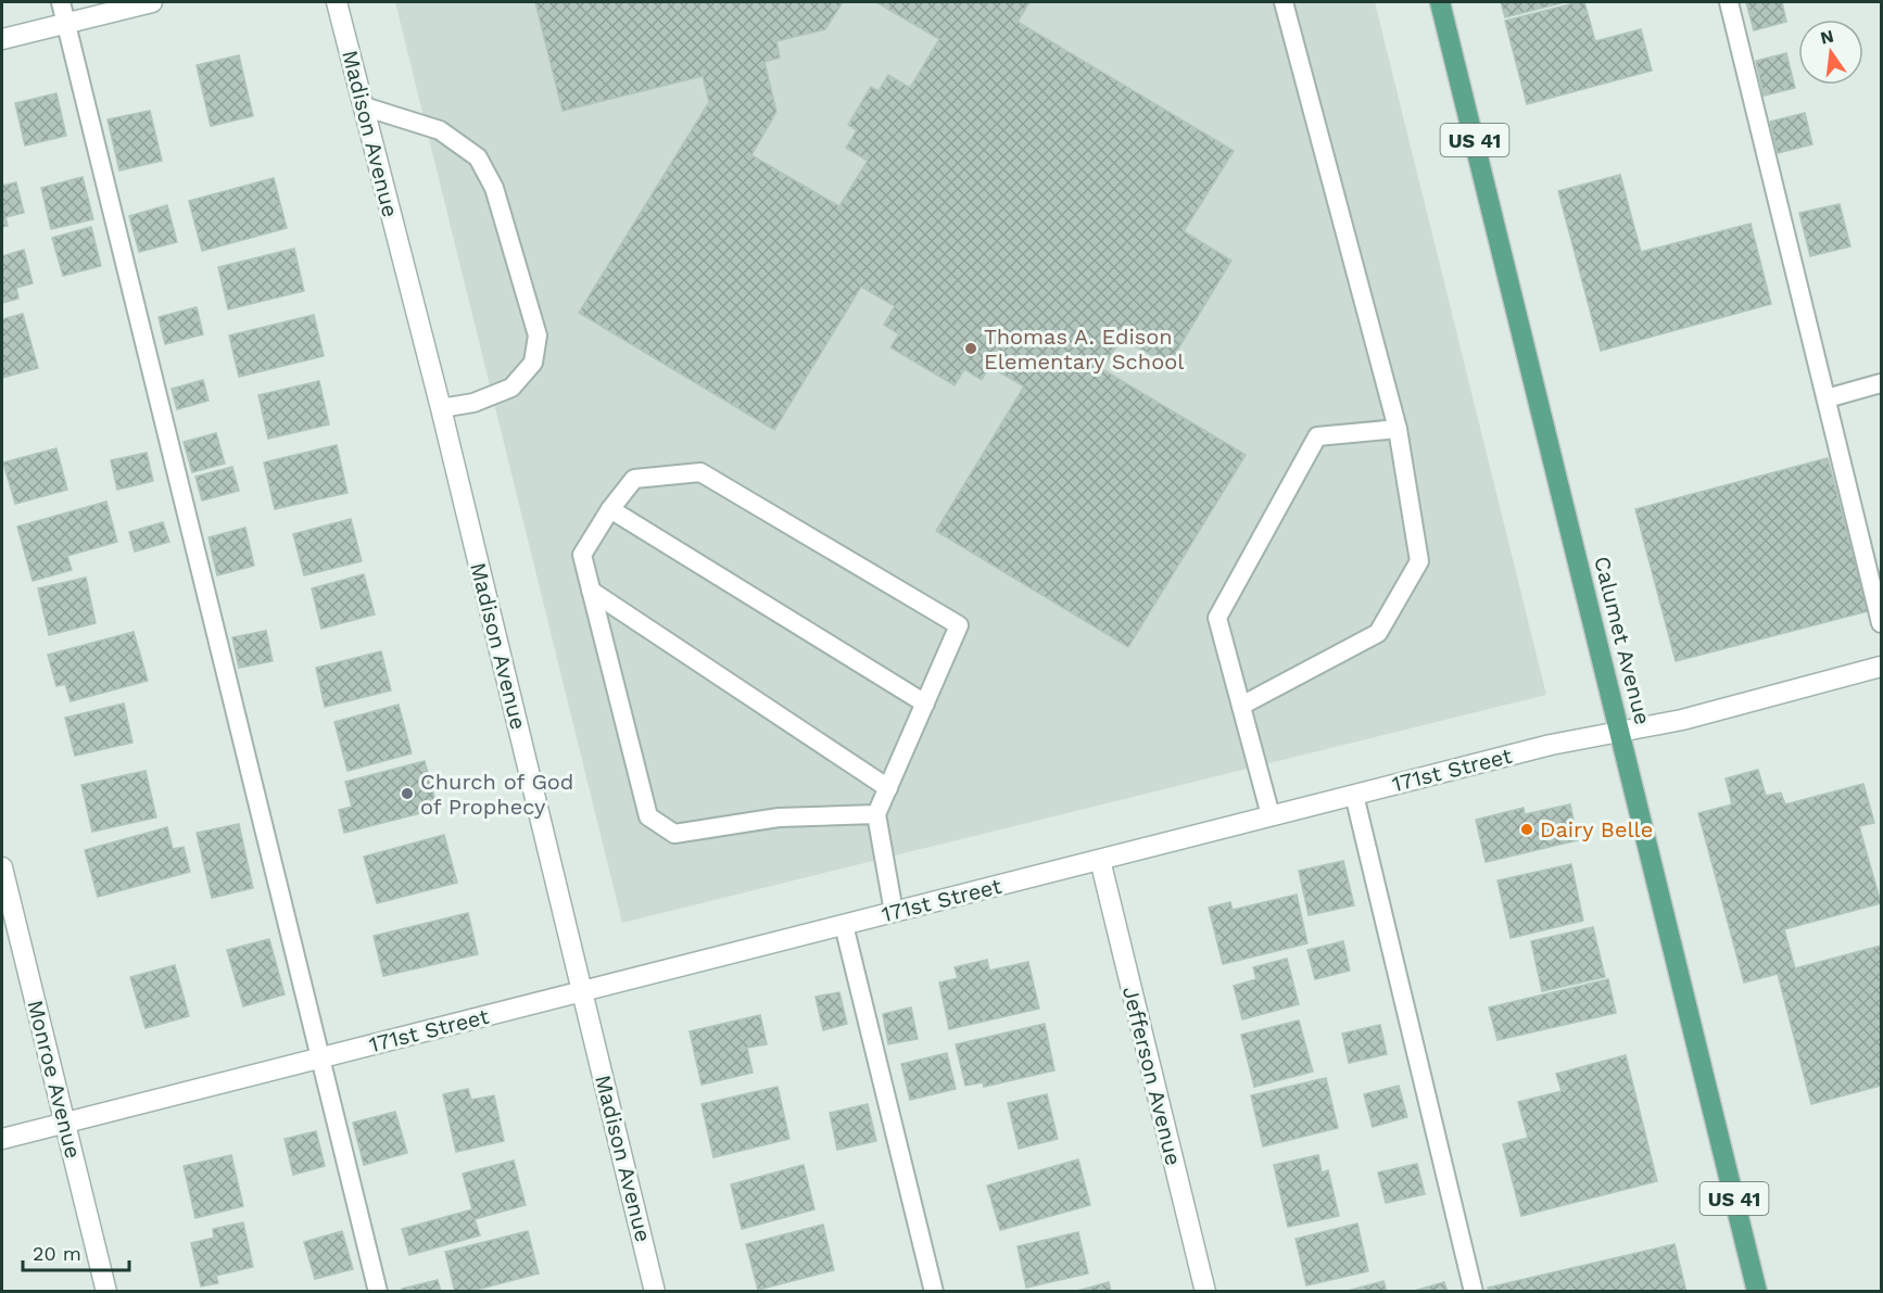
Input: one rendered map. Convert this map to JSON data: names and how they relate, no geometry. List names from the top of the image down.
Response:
{
  "streets": {
    "main road": ["US 41", "Calumet Avenue"],
    "street": [
      "Madison Avenue",
      "171st Street",
      "Jefferson Avenue",
      "Monroe Avenue"
    ]
  },
  "crossings": [
    ["Madison Avenue", "171st Street"],
    ["Calumet Avenue", "171st Street"],
    ["171st Street", "Jefferson Avenue"],
    ["171st Street", "Monroe Avenue"]
  ],
  "places": ["Thomas A. Edison Elementary School", "Church of God of Prophecy", "Dairy Belle"],
  "scale_bar": "20 m",
  "north": "top"
}
